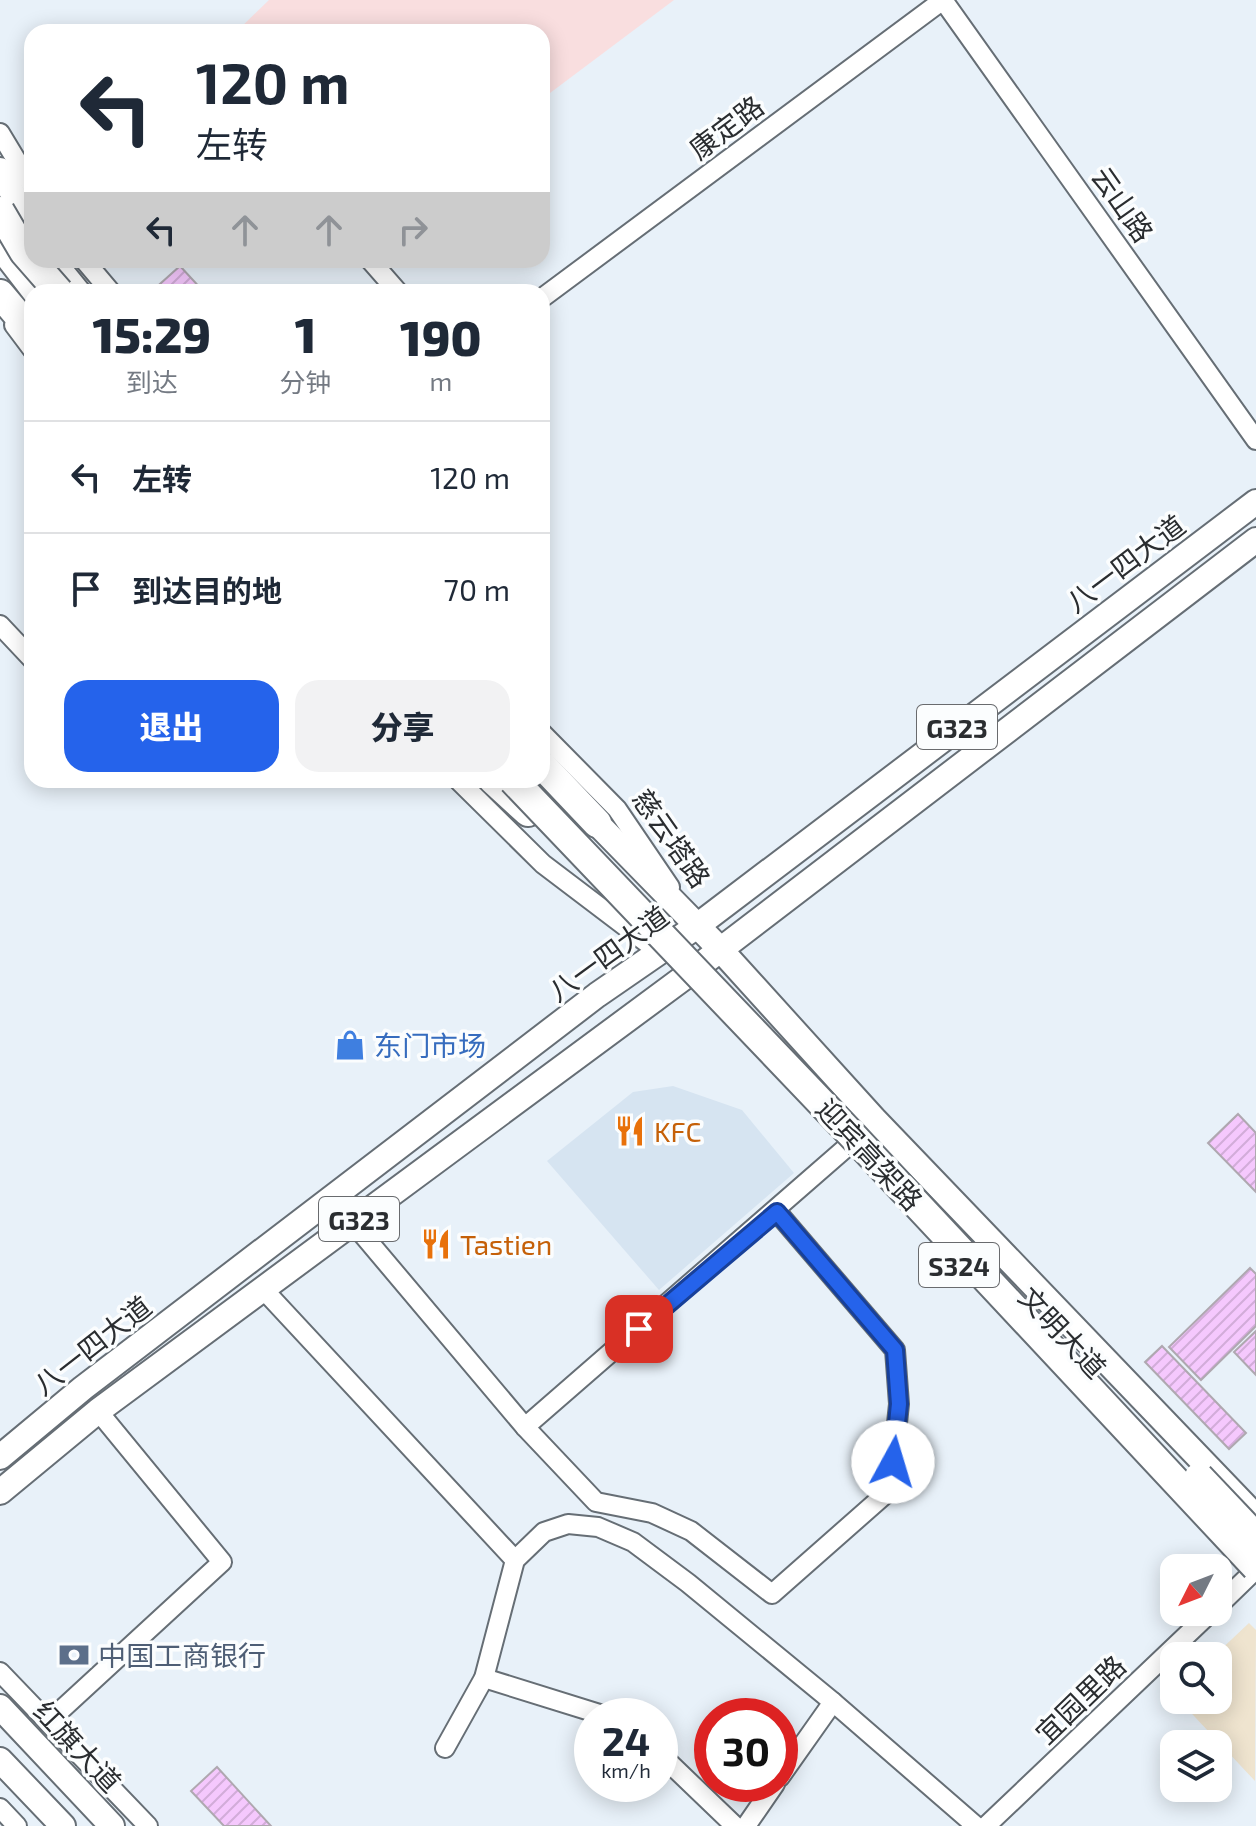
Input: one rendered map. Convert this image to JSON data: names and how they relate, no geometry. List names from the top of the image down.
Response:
{
  "streets": {
    "highway": ["迎宾高架路"],
    "main road": [
      "八一四大道",
      "G323",
      "慈云塔路",
      "S324",
      "文明大道",
      "红旗大道"
    ],
    "street": ["康定路", "云山路", "宜园里路"]
  },
  "crossings": [
    ["康定路", "云山路"],
    ["八一四大道", "慈云塔路"],
    ["八一四大道", "文明大道"],
    ["慈云塔路", "文明大道"],
    ["迎宾高架路", "文明大道"]
  ],
  "places": {
    "shop": ["东门市场"],
    "restaurant": ["KFC", "Tastien"],
    "bank": ["中国工商银行"]
  },
  "north": "bottom left",
  "page": {
    "turn": ["120 m", "左转"],
    "eta": [
      "15:29",
      "到达",
      "1",
      "分钟",
      "190",
      "m"
    ],
    "list": [
      {
        "name": "左转",
        "value": "120 m"
      },
      {
        "name": "到达目的地",
        "value": "70 m"
      }
    ],
    "buttons": ["退出", "分享"],
    "speed": "24 km/h",
    "limit": "30"
  }
}
